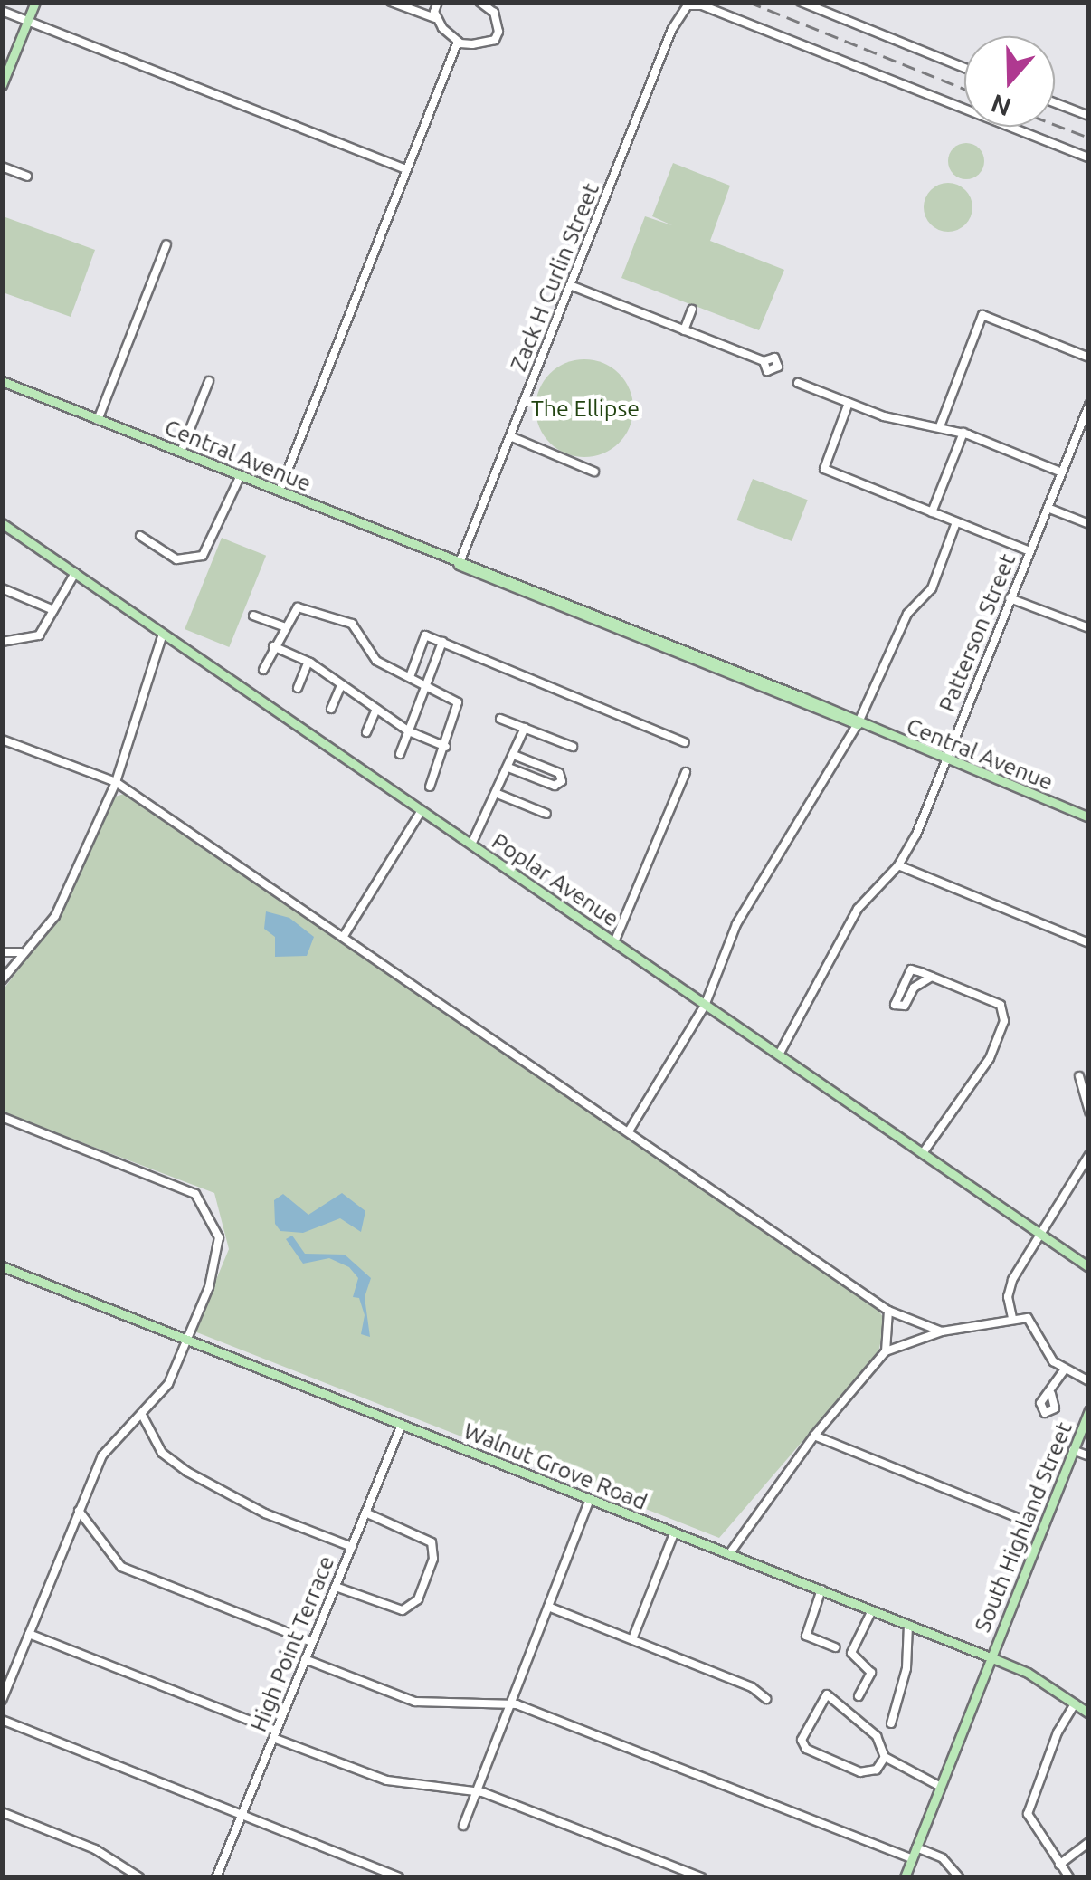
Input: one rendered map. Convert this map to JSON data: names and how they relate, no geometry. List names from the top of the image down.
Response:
{
  "streets": {
    "main road": [
      "Central Avenue",
      "Poplar Avenue",
      "Walnut Grove Road",
      "South Highland Street"
    ],
    "street": ["Zack H Curlin Street", "Patterson Street", "High Point Terrace"]
  },
  "crossings": [
    ["Zack H Curlin Street", "Central Avenue"],
    ["Central Avenue", "Patterson Street"],
    ["Patterson Street", "Poplar Avenue"],
    ["Walnut Grove Road", "South Highland Street"],
    ["Walnut Grove Road", "High Point Terrace"]
  ],
  "parks": ["The Ellipse"],
  "north": "bottom"
}
